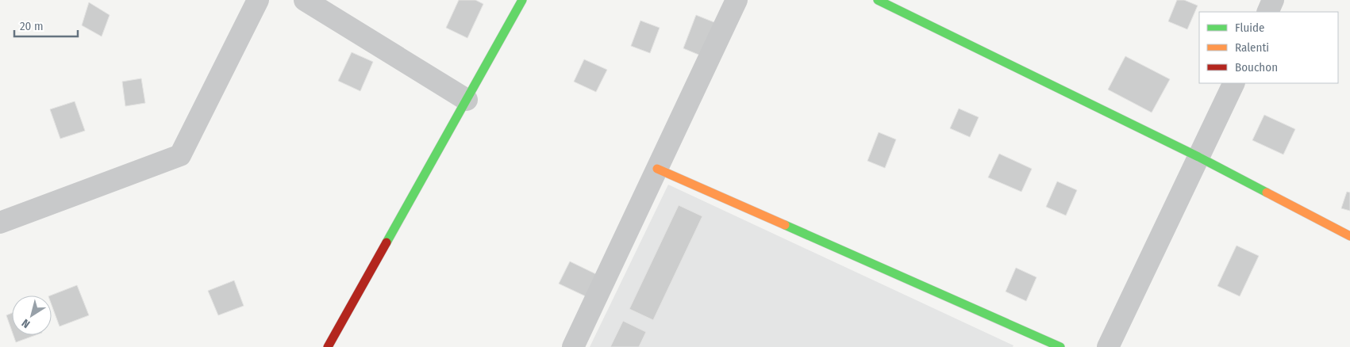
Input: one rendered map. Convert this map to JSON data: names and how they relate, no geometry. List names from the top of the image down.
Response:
{
  "legend": ["Fluide", "Ralenti", "Bouchon"],
  "scale_bar": "20 m",
  "north": "bottom left"
}
